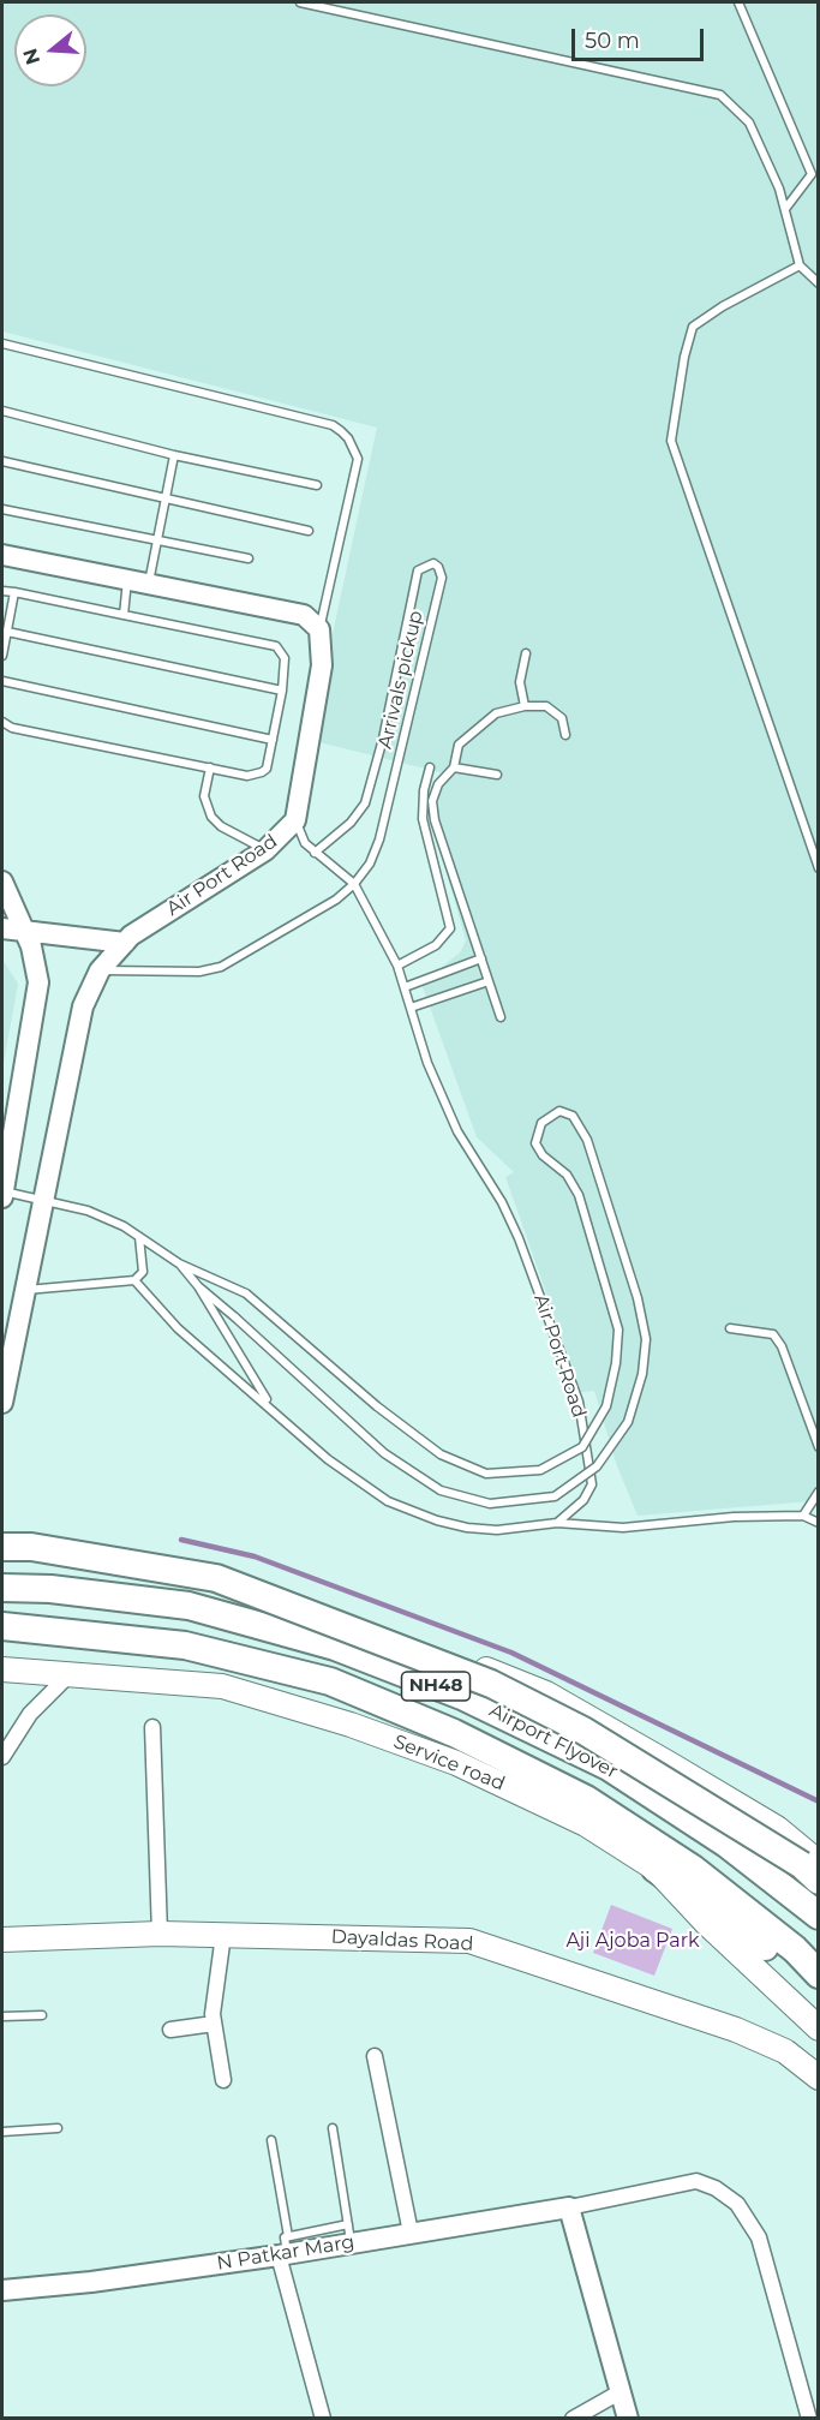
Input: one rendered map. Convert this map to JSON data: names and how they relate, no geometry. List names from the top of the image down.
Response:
{
  "streets": {
    "highway": ["NH48", "Airport Flyover"],
    "main road": ["Service road", "Dayaldas Road"],
    "street": ["Air Port Road", "N Patkar Marg"],
    "lane": ["Arrivals pickup"]
  },
  "crossings": [
    ["Arrivals pickup", "Air Port Road"],
    ["NH48", "Airport Flyover"]
  ],
  "parks": ["Aji Ajoba Park"],
  "scale_bar": "50 m",
  "north": "left"
}
